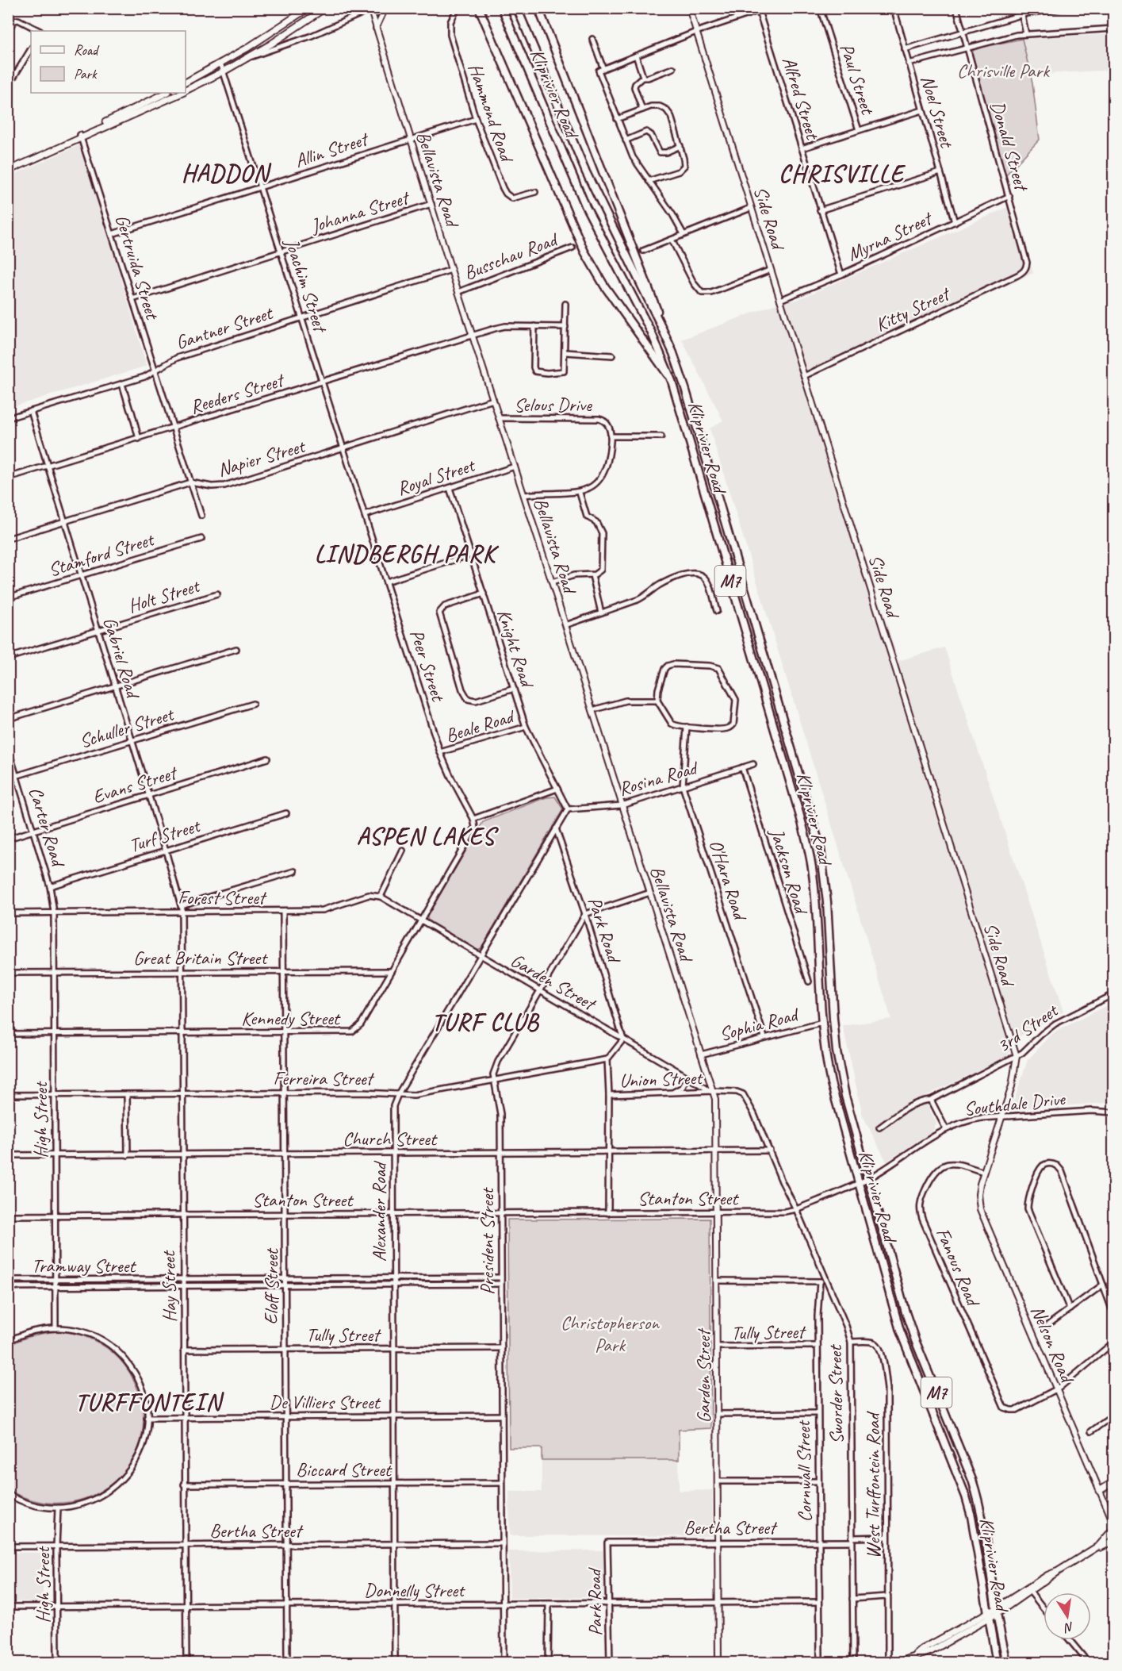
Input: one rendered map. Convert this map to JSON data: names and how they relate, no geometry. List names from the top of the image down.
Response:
{
  "streets": {
    "main road": ["Kliprivier Road", "M7"],
    "street": [
      "Paul Street",
      "Alfred Street",
      "Noel Street",
      "Hammond Road",
      "Donald Street",
      "Allin Street",
      "Bellavista Road",
      "Johanna Street",
      "Side Road",
      "Myrna Street",
      "Busschau Road",
      "Gertruida Street",
      "Joachim Street",
      "Kitty Street",
      "Gantner Street",
      "Reeders Street",
      "Selous Drive",
      "Napier Street",
      "Royal Street",
      "Stamford Street",
      "Holt Street",
      "Knight Road",
      "Gabriel Road",
      "Peer Street",
      "Beale Road",
      "Schuller Street",
      "Rosina Road",
      "Evans Street",
      "Carter Road",
      "Turf Street",
      "Jackson Road",
      "O'Hara Road",
      "Forest Street",
      "Park Road",
      "Great Britain Street",
      "Garden Street",
      "Kennedy Street",
      "Sophia Road",
      "3rd Street",
      "Ferreira Street",
      "Union Street",
      "Southdale Drive",
      "High Street",
      "Church Street",
      "Stanton Street",
      "Alexander Road",
      "President Street",
      "Tramway Street",
      "Fanous Road",
      "Hay Street",
      "Eloff Street",
      "Tully Street",
      "Nelson Road",
      "Sworder Street",
      "De Villiers Street",
      "Biccard Street",
      "Cornwall Street",
      "West Turffontein Road",
      "Bertha Street",
      "Donnelly Street"
    ]
  },
  "crossings": [
    ["Kliprivier Road", "Sophia Road"],
    ["Kliprivier Road", "Southdale Drive"],
    ["Alfred Street", "Myrna Street"],
    ["Noel Street", "Myrna Street"],
    ["Hammond Road", "Allin Street"],
    ["Donald Street", "Myrna Street"],
    ["Donald Street", "Kitty Street"],
    ["Allin Street", "Bellavista Road"],
    ["Allin Street", "Gertruida Street"],
    ["Allin Street", "Joachim Street"],
    ["Bellavista Road", "Johanna Street"],
    ["Bellavista Road", "Busschau Road"],
    ["Bellavista Road", "Gantner Street"],
    ["Bellavista Road", "Reeders Street"],
    ["Bellavista Road", "Selous Drive"],
    ["Bellavista Road", "Napier Street"],
    ["Bellavista Road", "Royal Street"],
    ["Bellavista Road", "Rosina Road"],
    ["Bellavista Road", "Garden Street"],
    ["Bellavista Road", "Sophia Road"],
    ["Bellavista Road", "Union Street"],
    ["Bellavista Road", "Sworder Street"],
    ["Johanna Street", "Gertruida Street"],
    ["Johanna Street", "Joachim Street"],
    ["Side Road", "Myrna Street"],
    ["Side Road", "Kitty Street"],
    ["Side Road", "3rd Street"],
    ["Side Road", "Southdale Drive"],
    ["Side Road", "Fanous Road"],
    ["Side Road", "Nelson Road"],
    ["Gertruida Street", "Gantner Street"],
    ["Gertruida Street", "Reeders Street"],
    ["Gertruida Street", "Napier Street"],
    ["Joachim Street", "Gantner Street"],
    ["Joachim Street", "Reeders Street"],
    ["Joachim Street", "Napier Street"],
    ["Joachim Street", "Royal Street"],
    ["Joachim Street", "Peer Street"],
    ["Gantner Street", "Gabriel Road"],
    ["Reeders Street", "Gabriel Road"],
    ["Napier Street", "Gabriel Road"],
    ["Royal Street", "Knight Road"],
    ["Royal Street", "Peer Street"],
    ["Stamford Street", "Gabriel Road"],
    ["Holt Street", "Gabriel Road"],
    ["Knight Road", "Beale Road"],
    ["Knight Road", "Rosina Road"],
    ["Knight Road", "Alexander Road"],
    ["Gabriel Road", "Schuller Street"],
    ["Gabriel Road", "Evans Street"],
    ["Gabriel Road", "Turf Street"],
    ["Gabriel Road", "Forest Street"],
    ["Gabriel Road", "Hay Street"],
    ["Peer Street", "Beale Road"],
    ["Peer Street", "Kennedy Street"],
    ["Schuller Street", "Carter Road"],
    ["Rosina Road", "Jackson Road"],
    ["Rosina Road", "O'Hara Road"],
    ["Rosina Road", "Alexander Road"],
    ["Evans Street", "Carter Road"],
    ["Carter Road", "Turf Street"],
    ["Carter Road", "Forest Street"],
    ["Carter Road", "High Street"],
    ["O'Hara Road", "Sophia Road"],
    ["Forest Street", "Garden Street"],
    ["Forest Street", "High Street"],
    ["Forest Street", "Hay Street"],
    ["Forest Street", "Eloff Street"],
    ["Park Road", "Garden Street"],
    ["Park Road", "Alexander Road"],
    ["Park Road", "President Street"],
    ["Park Road", "Bertha Street"],
    ["Park Road", "Donnelly Street"],
    ["Great Britain Street", "Kennedy Street"],
    ["Great Britain Street", "High Street"],
    ["Great Britain Street", "Hay Street"],
    ["Great Britain Street", "Eloff Street"],
    ["Garden Street", "Kennedy Street"],
    ["Garden Street", "Union Street"],
    ["Garden Street", "Church Street"],
    ["Garden Street", "Stanton Street"],
    ["Garden Street", "Alexander Road"],
    ["Garden Street", "President Street"],
    ["Garden Street", "Tully Street"],
    ["Garden Street", "Sworder Street"],
    ["Garden Street", "Bertha Street"],
    ["Garden Street", "Donnelly Street"],
    ["Kennedy Street", "High Street"],
    ["Kennedy Street", "Hay Street"],
    ["Kennedy Street", "Eloff Street"],
    ["Ferreira Street", "High Street"],
    ["Ferreira Street", "Alexander Road"],
    ["Ferreira Street", "President Street"],
    ["Ferreira Street", "Hay Street"],
    ["Ferreira Street", "Eloff Street"],
    ["Union Street", "Sworder Street"],
    ["Southdale Drive", "Stanton Street"],
    ["Southdale Drive", "Sworder Street"],
    ["High Street", "Church Street"],
    ["High Street", "Stanton Street"],
    ["High Street", "Tramway Street"],
    ["High Street", "Bertha Street"],
    ["High Street", "Donnelly Street"],
    ["Church Street", "Alexander Road"],
    ["Church Street", "President Street"],
    ["Church Street", "Hay Street"],
    ["Church Street", "Eloff Street"],
    ["Church Street", "Sworder Street"],
    ["Stanton Street", "Alexander Road"],
    ["Stanton Street", "President Street"],
    ["Stanton Street", "Hay Street"],
    ["Stanton Street", "Eloff Street"],
    ["Stanton Street", "Sworder Street"],
    ["Alexander Road", "Tramway Street"],
    ["Alexander Road", "Tully Street"],
    ["Alexander Road", "De Villiers Street"],
    ["Alexander Road", "Biccard Street"],
    ["Alexander Road", "Bertha Street"],
    ["Alexander Road", "Donnelly Street"],
    ["President Street", "Tramway Street"],
    ["President Street", "Tully Street"],
    ["President Street", "De Villiers Street"],
    ["President Street", "Biccard Street"],
    ["President Street", "Bertha Street"],
    ["President Street", "Donnelly Street"],
    ["Tramway Street", "Hay Street"],
    ["Tramway Street", "Eloff Street"],
    ["Fanous Road", "Nelson Road"],
    ["Hay Street", "Tully Street"],
    ["Hay Street", "De Villiers Street"],
    ["Hay Street", "Biccard Street"],
    ["Hay Street", "Bertha Street"],
    ["Hay Street", "Donnelly Street"],
    ["Eloff Street", "Tully Street"],
    ["Eloff Street", "De Villiers Street"],
    ["Eloff Street", "Biccard Street"],
    ["Eloff Street", "Bertha Street"],
    ["Eloff Street", "Donnelly Street"],
    ["Tully Street", "Cornwall Street"],
    ["Sworder Street", "West Turffontein Road"],
    ["Sworder Street", "Bertha Street"],
    ["Cornwall Street", "Bertha Street"],
    ["Cornwall Street", "Donnelly Street"],
    ["West Turffontein Road", "Bertha Street"]
  ],
  "districts": [
    "HADDON",
    "CHRISVILLE",
    "LINDBERGH PARK",
    "ASPEN LAKES",
    "TURF CLUB",
    "TURFFONTEIN"
  ],
  "parks": ["Chrisville Park", "Christopherson Park"],
  "legend": ["Road", "Park"],
  "north": "bottom"
}
